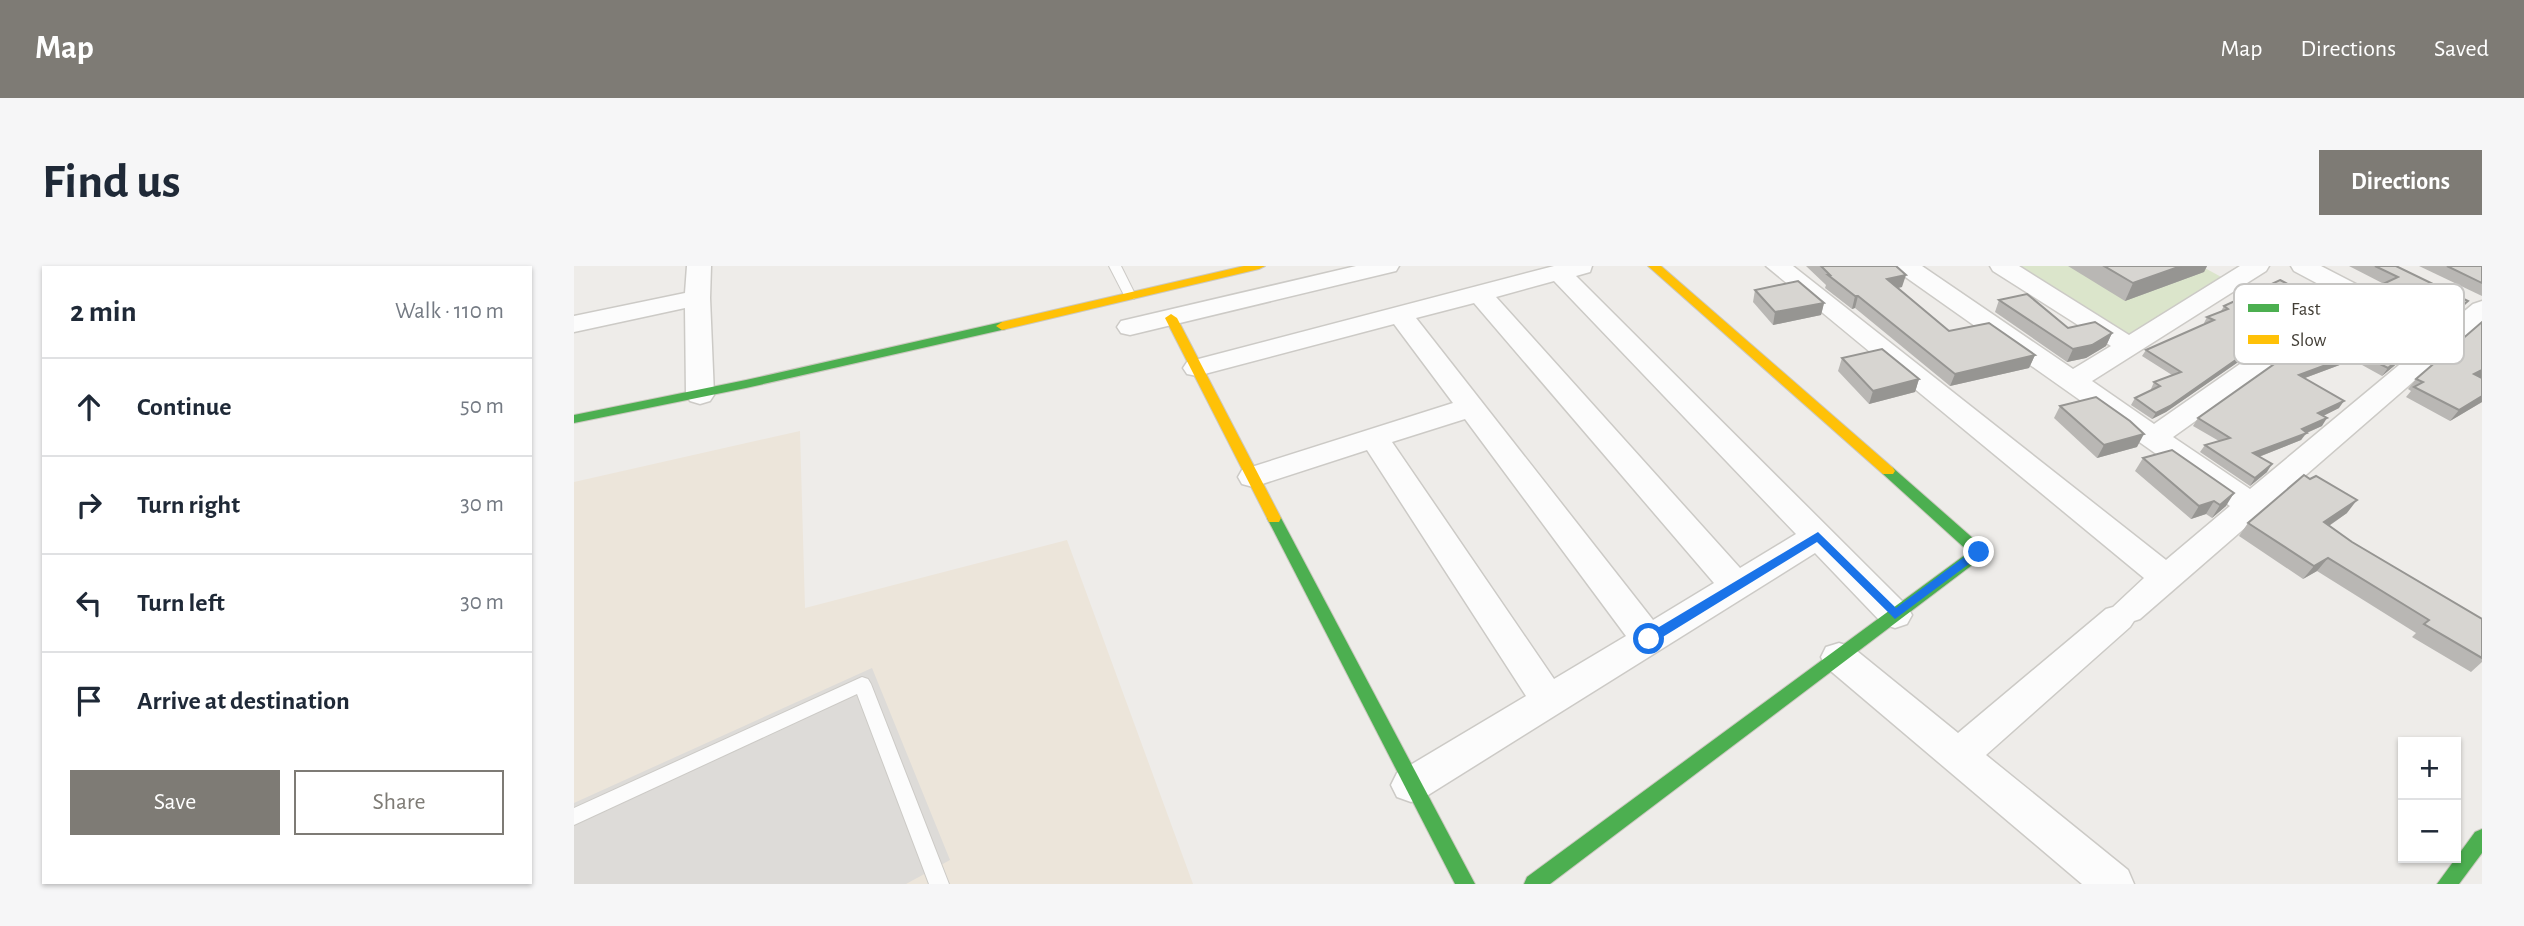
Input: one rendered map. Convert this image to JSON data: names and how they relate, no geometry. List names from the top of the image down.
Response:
{
  "legend": ["Fast", "Slow"],
  "page": {
    "header": "Map",
    "nav": ["Map", "Directions", "Saved"],
    "buttons": [
      "Directions",
      ["Save", "Share"]
    ],
    "title": "Find us",
    "heading": ["2 min", "Walk · 110 m"],
    "list": [
      ["Continue", "50 m"],
      ["Turn right", "30 m"],
      ["Turn left", "30 m"],
      "Arrive at destination"
    ],
    "map_buttons": ["+", "−"]
  }
}
